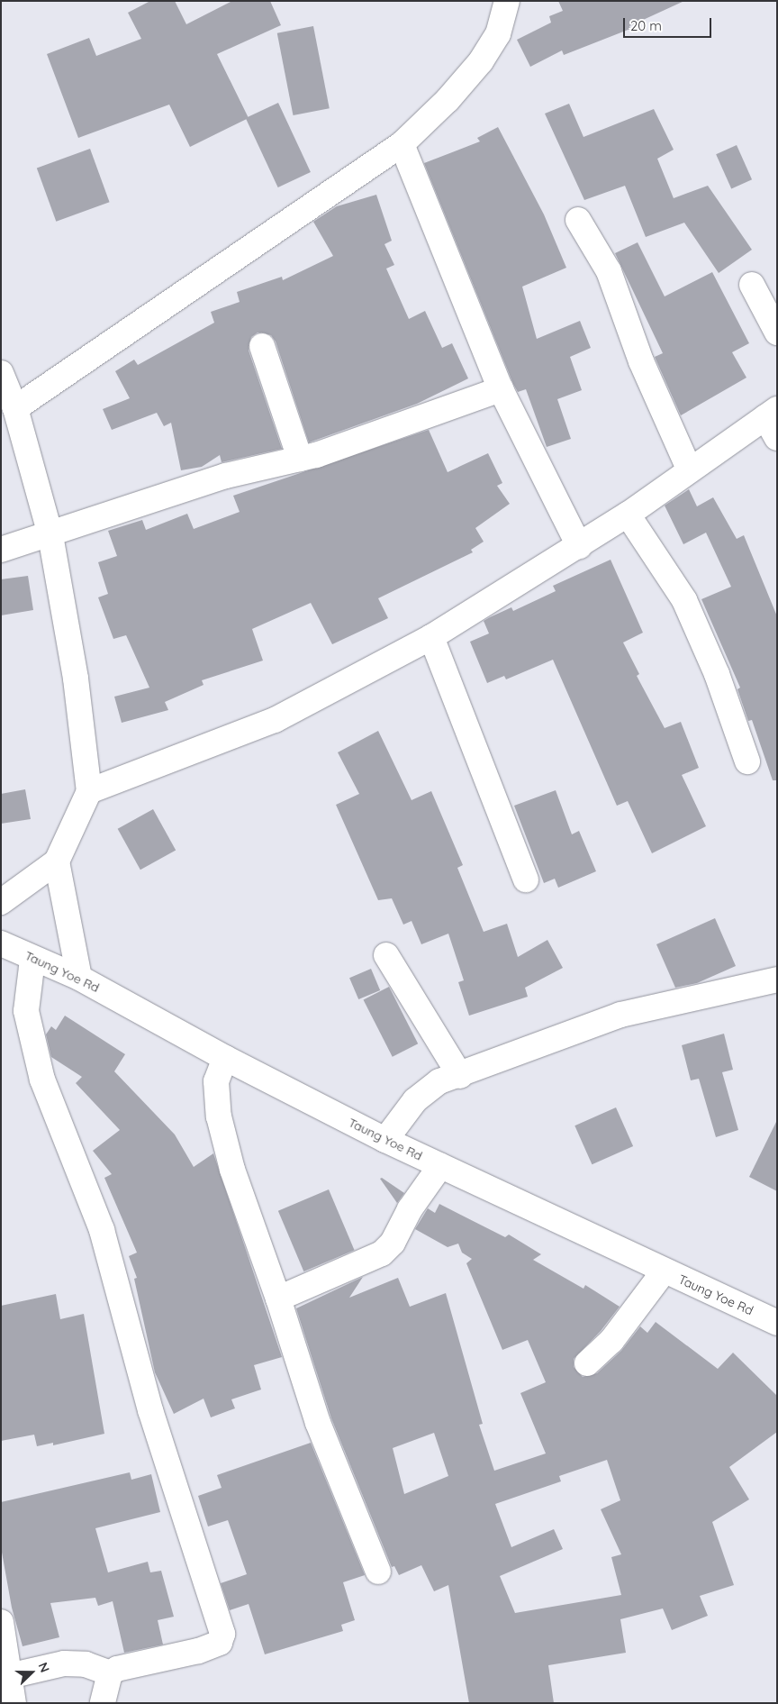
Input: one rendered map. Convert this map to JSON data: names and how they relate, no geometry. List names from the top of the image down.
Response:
{
  "streets": {
    "street": ["Taung Yoe Rd"]
  },
  "scale_bar": "20 m",
  "north": "right"
}
